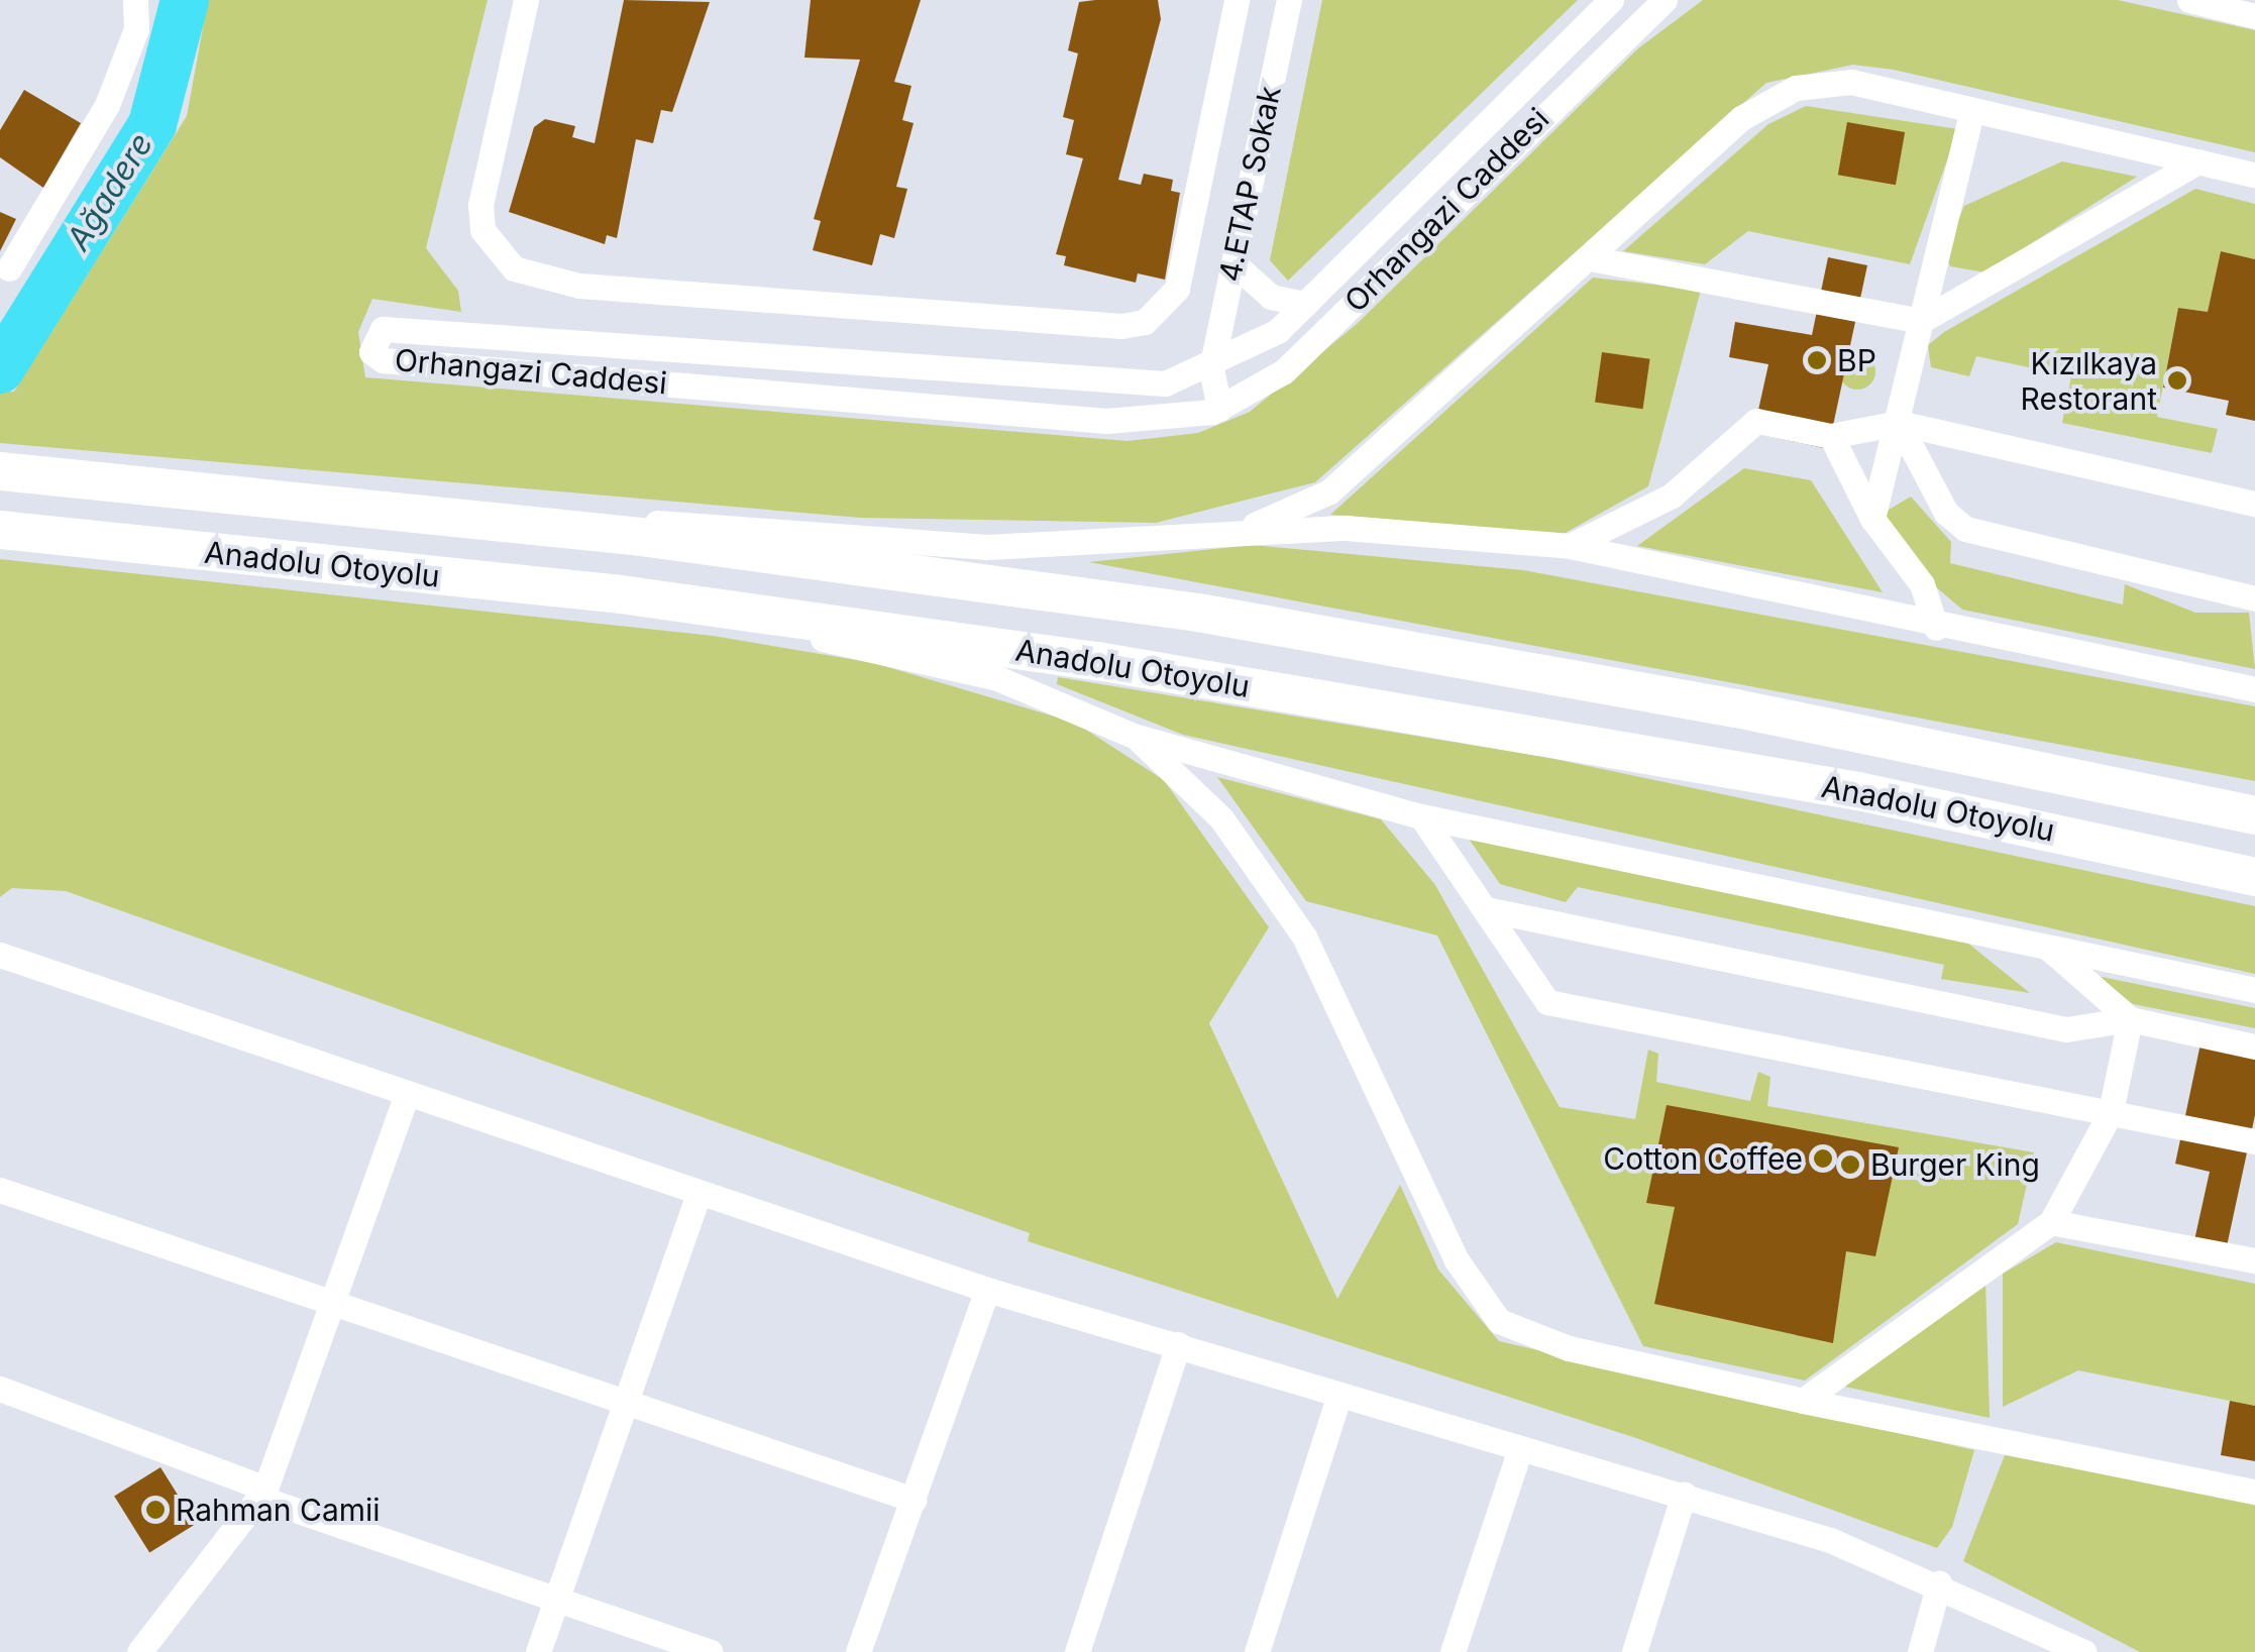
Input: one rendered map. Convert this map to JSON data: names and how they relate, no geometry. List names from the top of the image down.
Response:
{
  "streets": {
    "highway": ["Anadolu Otoyolu"],
    "street": ["4.ETAP Sokak", "Orhangazi Caddesi"]
  },
  "crossings": [
    ["4.ETAP Sokak", "Orhangazi Caddesi"]
  ],
  "water": ["Ağadere"],
  "places": [
    "BP",
    "Kızılkaya Restorant",
    "Cotton Coffee",
    "Burger King",
    "Rahman Camii"
  ]
}
